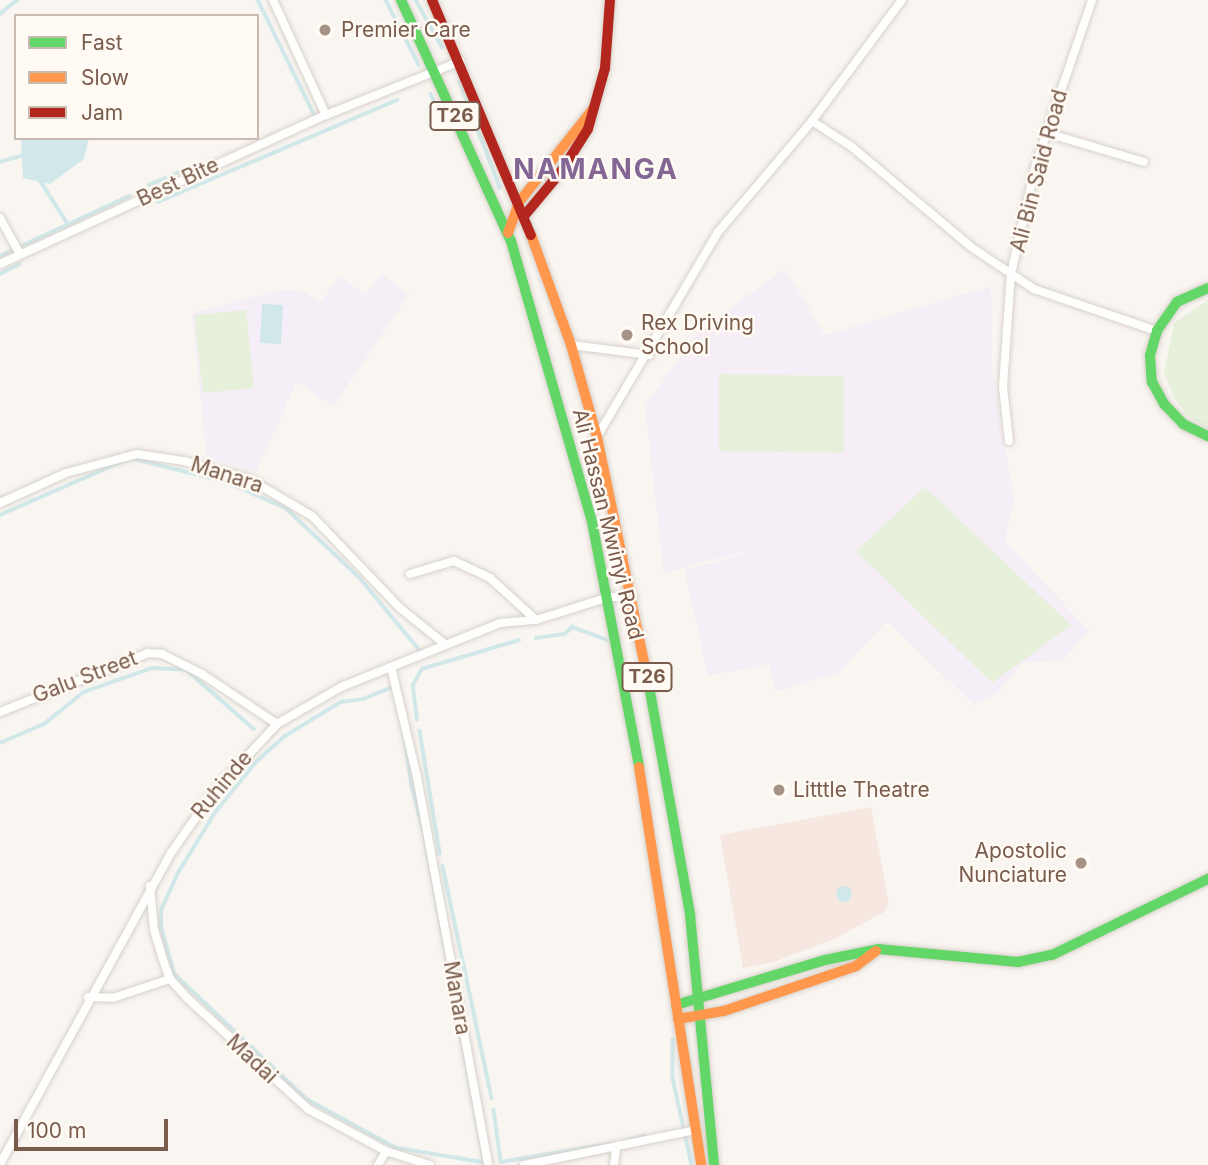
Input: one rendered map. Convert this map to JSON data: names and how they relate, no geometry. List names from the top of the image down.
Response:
{
  "streets": {
    "main road": ["T26", "Ali Hassan Mwinyi Road"],
    "street": [
      "Ali Bin Said Road",
      "Best Bite",
      "Manara",
      "Galu Street",
      "Ruhinde",
      "Madai"
    ]
  },
  "crossings": [
    ["Best Bite", "Ali Hassan Mwinyi Road"],
    ["Manara", "Ruhinde"],
    ["Ali Hassan Mwinyi Road", "Ruhinde"],
    ["Galu Street", "Ruhinde"],
    ["Ruhinde", "Madai"]
  ],
  "districts": ["NAMANGA"],
  "places": [
    "Premier Care",
    "Rex Driving School",
    "Litttle Theatre",
    "Apostolic Nunciature"
  ],
  "legend": ["Fast", "Slow", "Jam"],
  "scale_bar": "100 m"
}
